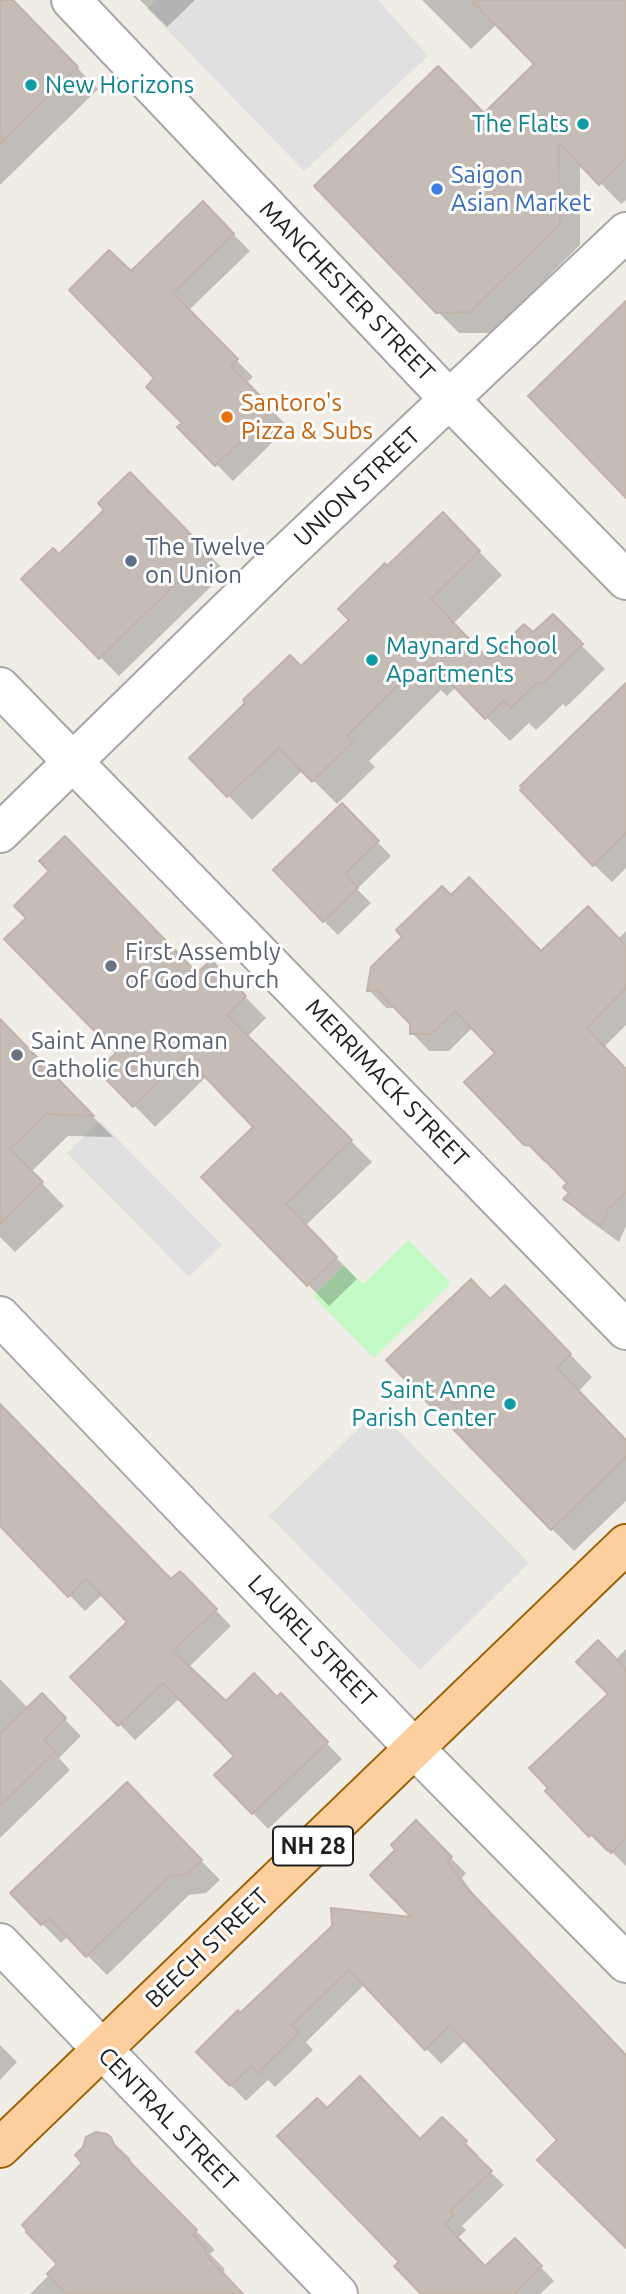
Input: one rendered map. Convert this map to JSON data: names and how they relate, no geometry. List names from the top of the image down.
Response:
{
  "streets": {
    "main road": ["NH 28", "BEECH STREET"],
    "street": [
      "MANCHESTER STREET",
      "UNION STREET",
      "MERRIMACK STREET",
      "LAUREL STREET",
      "CENTRAL STREET"
    ]
  },
  "crossings": [
    ["MANCHESTER STREET", "UNION STREET"],
    ["UNION STREET", "MERRIMACK STREET"],
    ["LAUREL STREET", "BEECH STREET"],
    ["BEECH STREET", "CENTRAL STREET"]
  ],
  "places": [
    "New Horizons",
    "The Flats",
    "Saigon Asian Market",
    "Santoro's Pizza & Subs",
    "The Twelve on Union",
    "Maynard School Apartments",
    "First Assembly of God Church",
    "Saint Anne Roman Catholic Church",
    "Saint Anne Parish Center"
  ]
}
